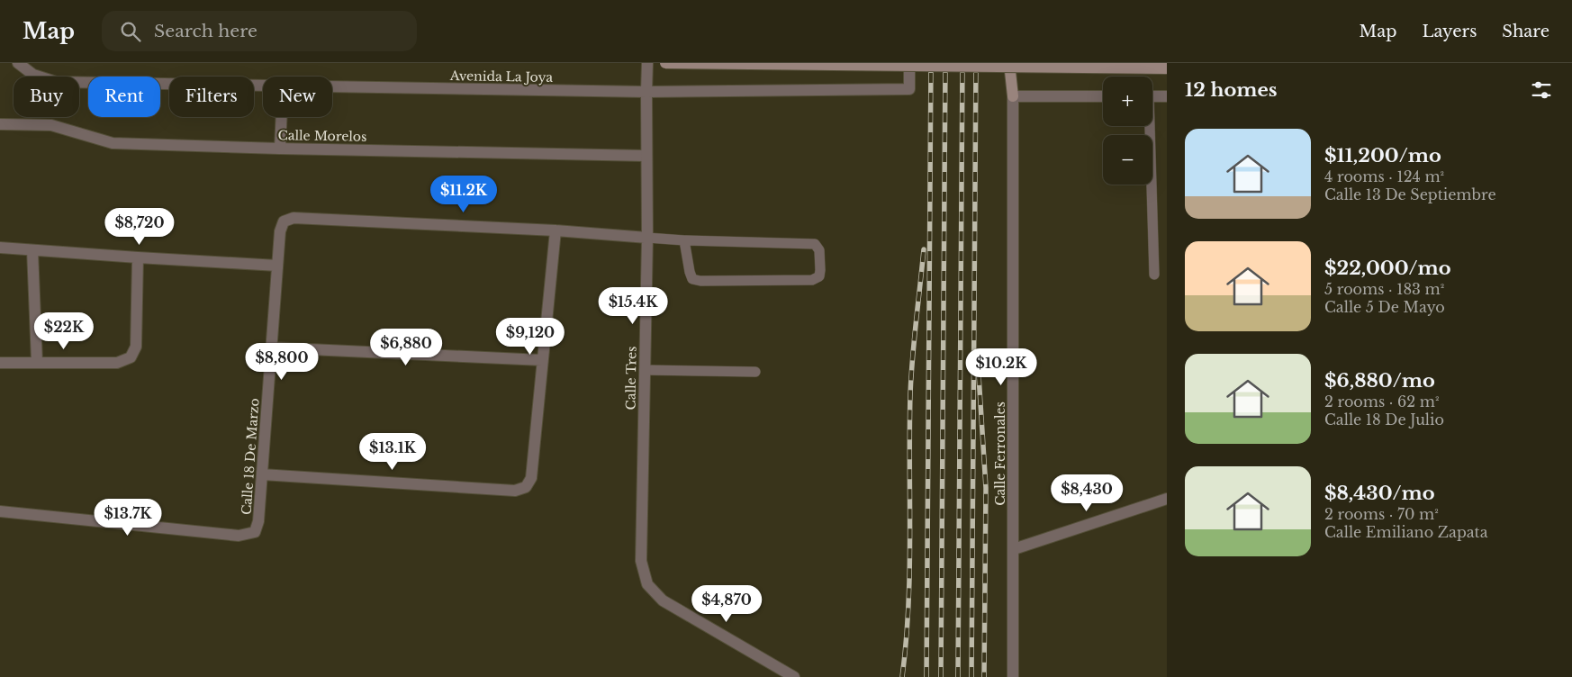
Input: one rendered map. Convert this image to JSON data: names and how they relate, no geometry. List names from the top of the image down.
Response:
{
  "streets": {
    "street": [
      "Avenida La Joya",
      "Calle Morelos",
      "Calle Tres",
      "Calle Ferronales",
      "Calle 18 De Marzo"
    ]
  },
  "crossings": [
    ["Avenida La Joya", "Calle Tres"],
    ["Calle Morelos", "Calle Tres"]
  ],
  "page": {
    "header": "Map",
    "search": "Search here",
    "nav": ["Map", "Layers", "Share"],
    "heading": "12 homes",
    "map_buttons": ["+", "−"],
    "chip": [
      "Buy",
      "Rent",
      "Filters",
      "New"
    ],
    "list": [
      {
        "name": "$11,200/mo",
        "note": "4 rooms · 124 m² · Calle 13 De Septiembre"
      },
      {
        "name": "$22,000/mo",
        "note": "5 rooms · 183 m² · Calle 5 De Mayo"
      },
      {
        "name": "$6,880/mo",
        "note": "2 rooms · 62 m² · Calle 18 De Julio"
      },
      {
        "name": "$8,430/mo",
        "note": "2 rooms · 70 m² · Calle Emiliano Zapata"
      }
    ],
    "price": [
      "$11.2K",
      "$8,720",
      "$15.4K",
      "$22K",
      "$9,120",
      "$6,880",
      "$8,800",
      "$10.2K",
      "$13.1K",
      "$8,430",
      "$13.7K",
      "$4,870"
    ]
  }
}
